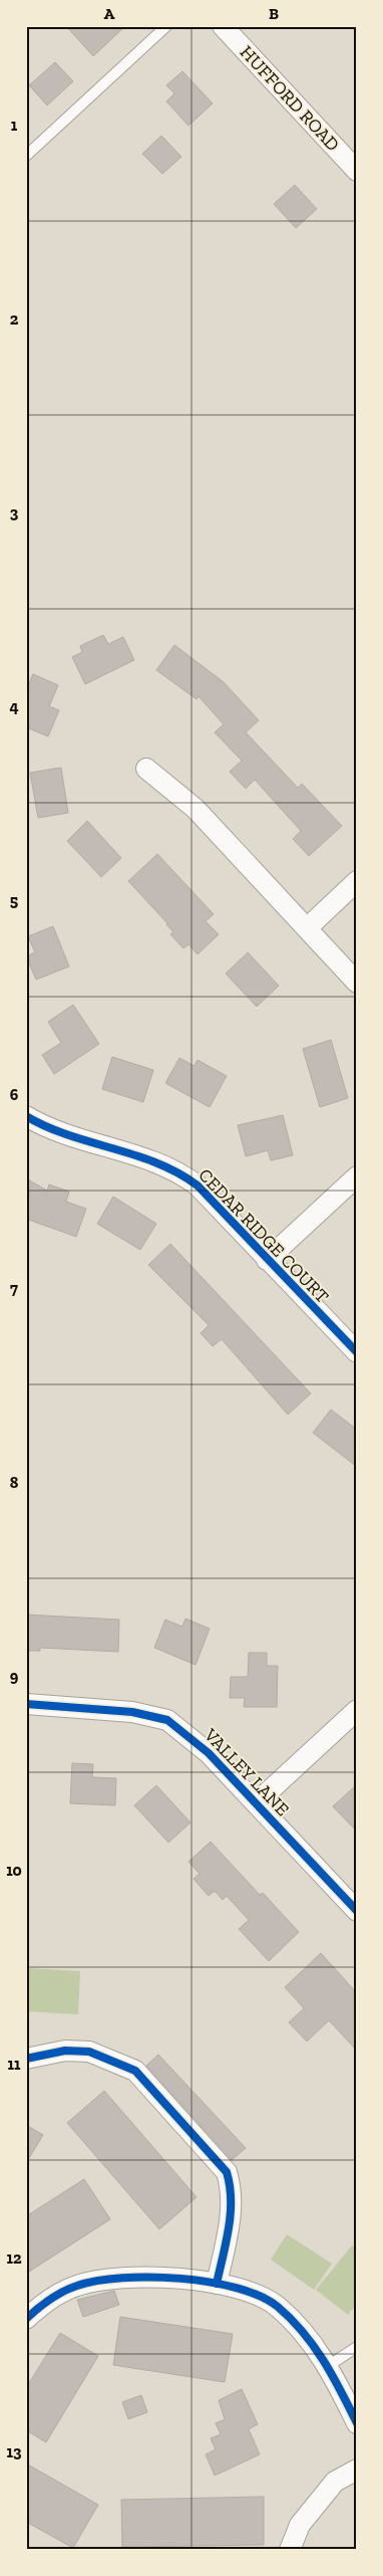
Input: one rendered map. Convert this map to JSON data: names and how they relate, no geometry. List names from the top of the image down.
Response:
{
  "streets": {
    "street": ["HUFFORD ROAD", "CEDAR RIDGE COURT", "VALLEY LANE"]
  },
  "grid": {
    "columns": ["A", "B"],
    "rows": [
      "1",
      "2",
      "3",
      "4",
      "5",
      "6",
      "7",
      "8",
      "9",
      "10",
      "11",
      "12",
      "13"
    ]
  }
}
